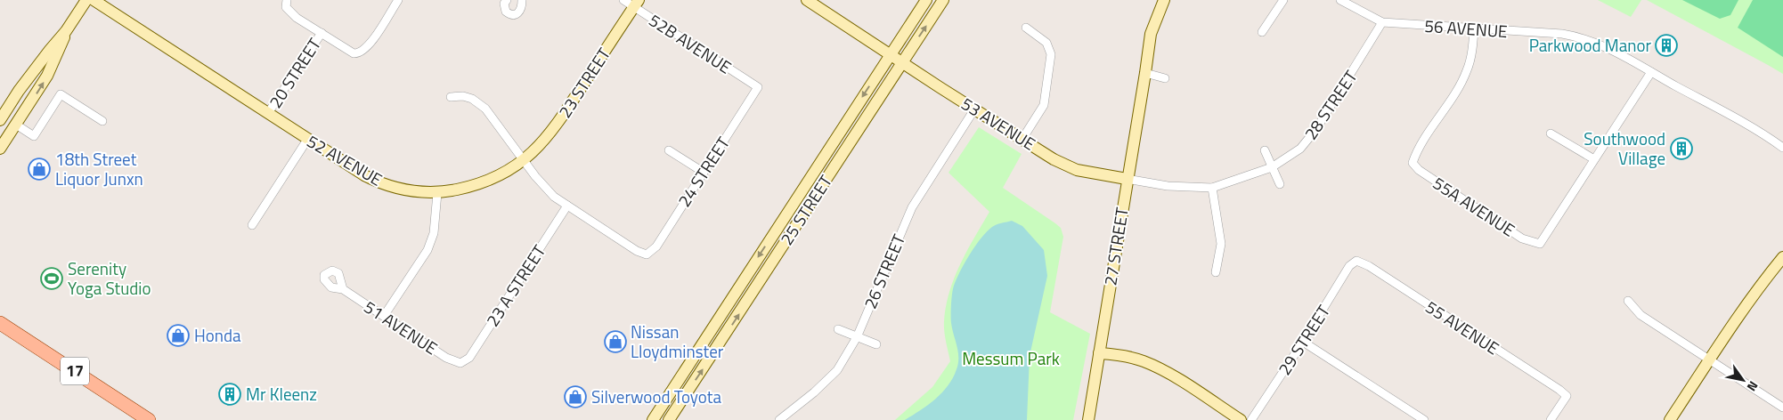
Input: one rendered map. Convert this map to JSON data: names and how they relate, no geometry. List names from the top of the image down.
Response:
{
  "streets": {
    "main road": ["17"],
    "street": [
      "56 AVENUE",
      "52B AVENUE",
      "20 STREET",
      "23 STREET",
      "28 STREET",
      "53 AVENUE",
      "52 AVENUE",
      "24 STREET",
      "55A AVENUE",
      "25 STREET",
      "27 STREET",
      "26 STREET",
      "23 A STREET",
      "51 AVENUE",
      "55 AVENUE",
      "29 STREET"
    ]
  },
  "crossings": [
    ["56 AVENUE", "28 STREET"],
    ["56 AVENUE", "55A AVENUE"],
    ["52B AVENUE", "23 STREET"],
    ["52B AVENUE", "24 STREET"],
    ["20 STREET", "52 AVENUE"],
    ["23 STREET", "52 AVENUE"],
    ["28 STREET", "53 AVENUE"],
    ["53 AVENUE", "25 STREET"],
    ["53 AVENUE", "27 STREET"],
    ["53 AVENUE", "26 STREET"],
    ["24 STREET", "23 A STREET"],
    ["23 A STREET", "51 AVENUE"],
    ["55 AVENUE", "29 STREET"]
  ],
  "parks": ["Messum Park"],
  "places": {
    "building": ["Parkwood Manor", "Southwood Village", "Mr Kleenz"],
    "shop": [
      "18th Street Liquor Junxn",
      "Honda",
      "Nissan Lloydminster",
      "Silverwood Toyota"
    ],
    "sports": ["Serenity Yoga Studio"]
  },
  "north": "bottom right"
}
